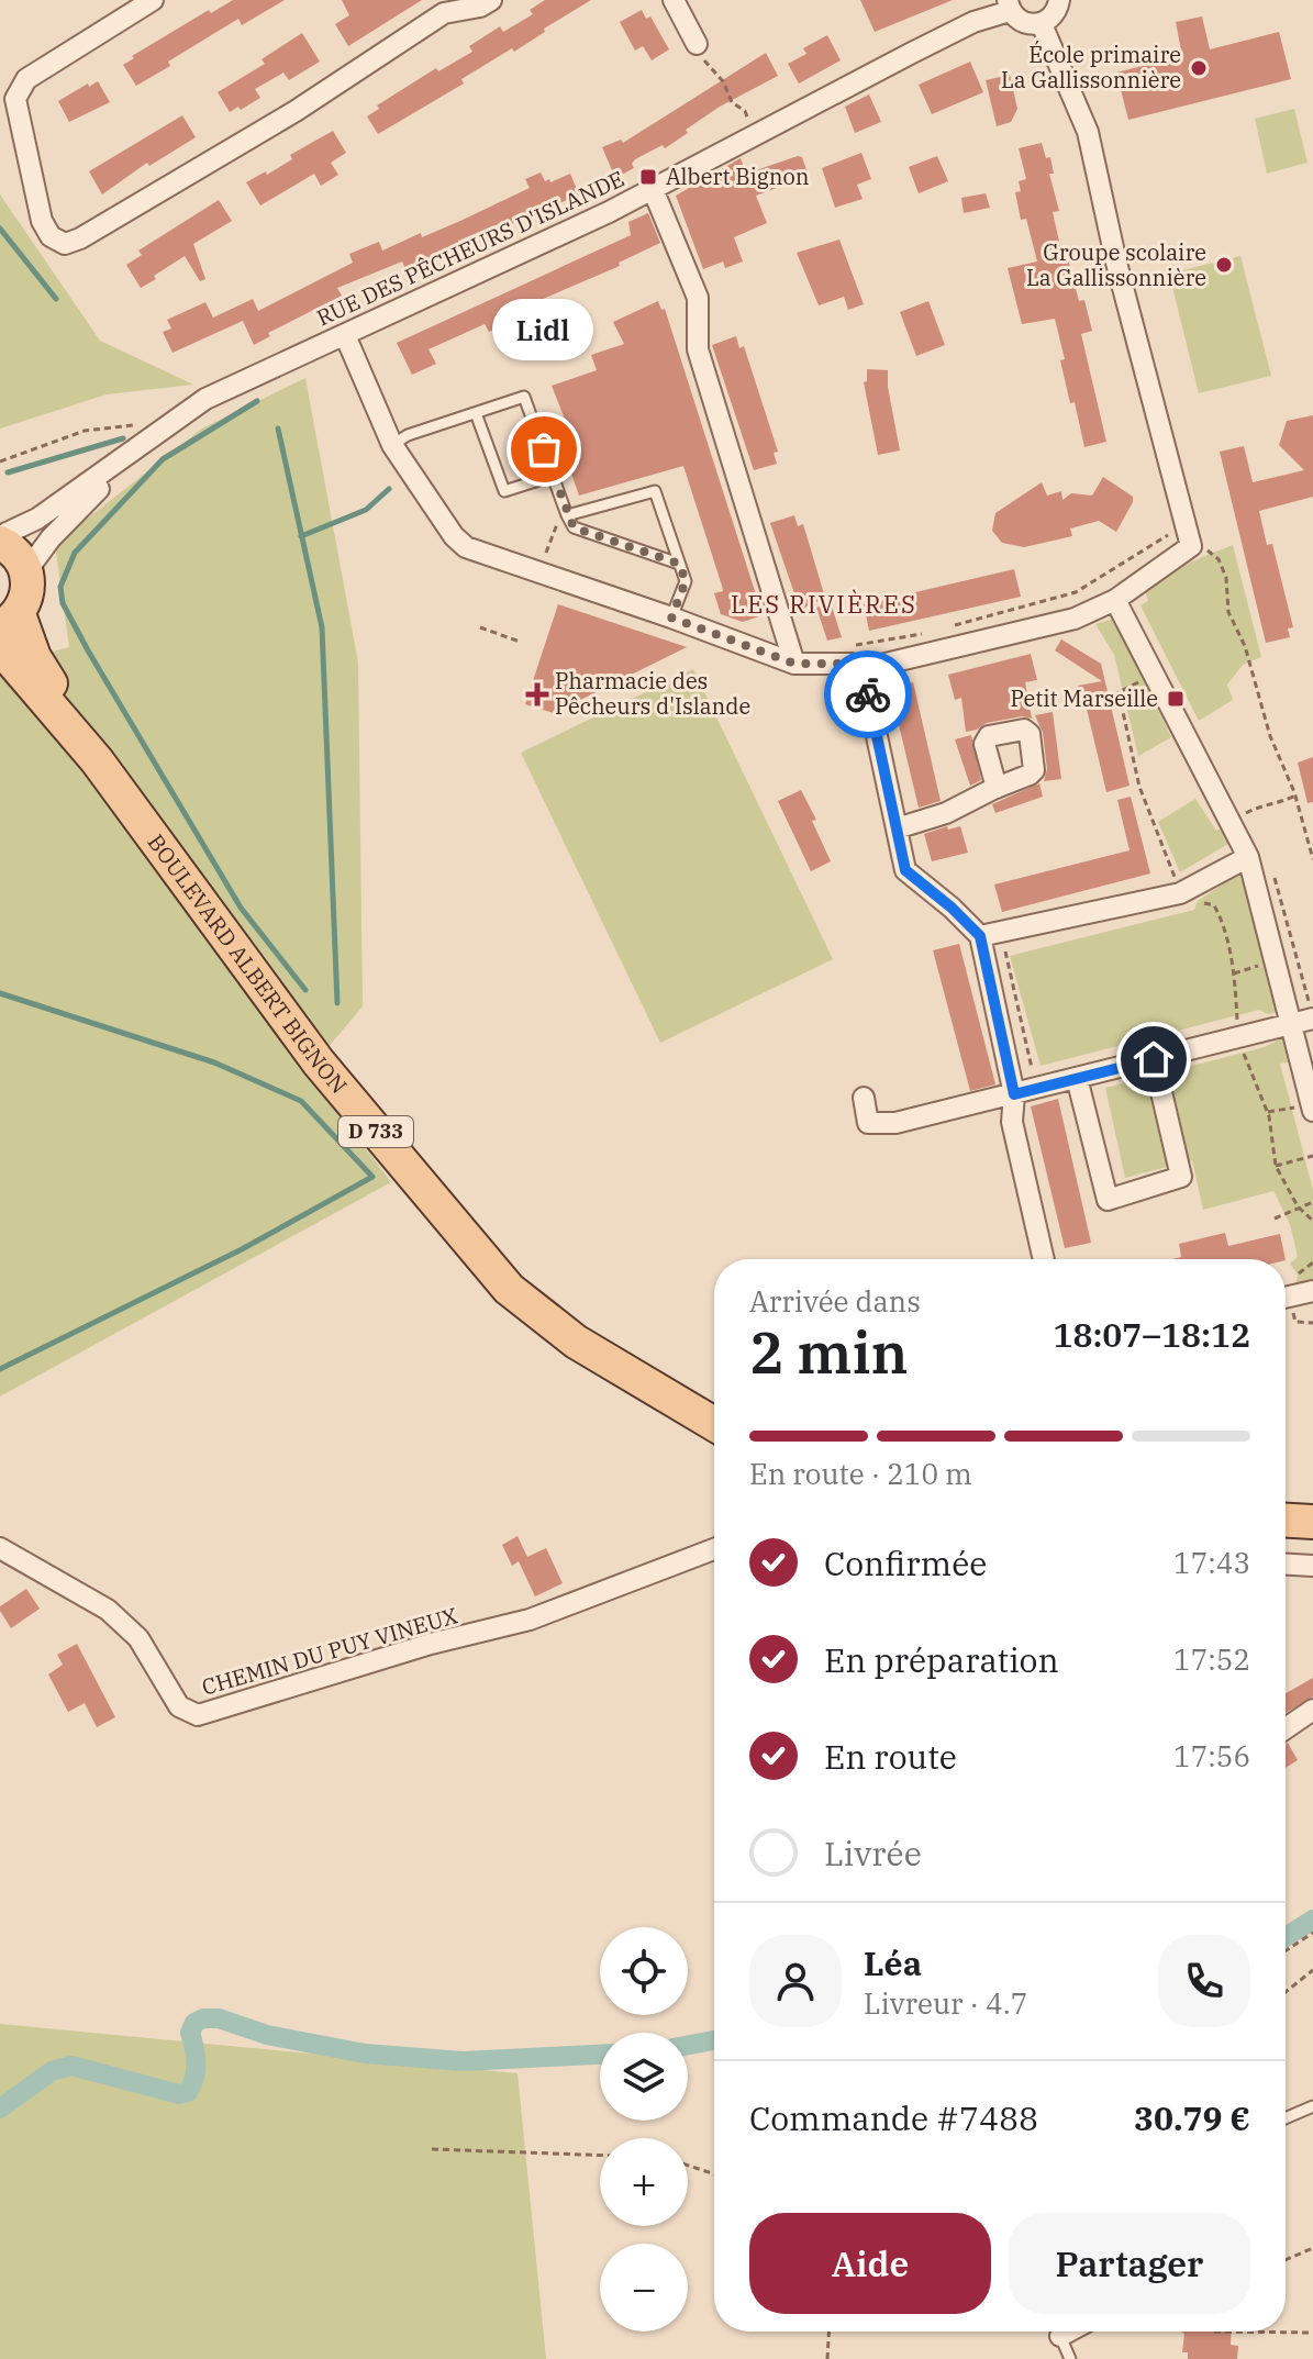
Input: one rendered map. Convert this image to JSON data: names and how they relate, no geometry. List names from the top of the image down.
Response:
{
  "streets": {
    "main road": ["BOULEVARD ALBERT BIGNON", "D 733"],
    "street": ["RUE DES PÊCHEURS D'ISLANDE", "CHEMIN DU PUY VINEUX"]
  },
  "districts": ["LES RIVIÈRES"],
  "places": {
    "other": ["École primaire La Gallissonnière", "Groupe scolaire La Gallissonnière", "Lidl"],
    "transit": ["Albert Bignon", "Petit Marseille"],
    "health": ["Pharmacie des Pêcheurs d'Islande"]
  },
  "page": {
    "bubble": "Lidl",
    "heading": ["2 min", "Arrivée dans", "18:07–18:12"],
    "panel": [
      "Léa",
      "Livreur · 4.7",
      "Commande #7488",
      "30.79 €"
    ],
    "bar": "En route · 210 m",
    "list": [
      ["Confirmée", "17:43"],
      ["En préparation", "17:52"],
      ["En route", "17:56"],
      "Livrée"
    ],
    "map_buttons": ["+", "−"],
    "buttons": ["Aide", "Partager"]
  }
}
